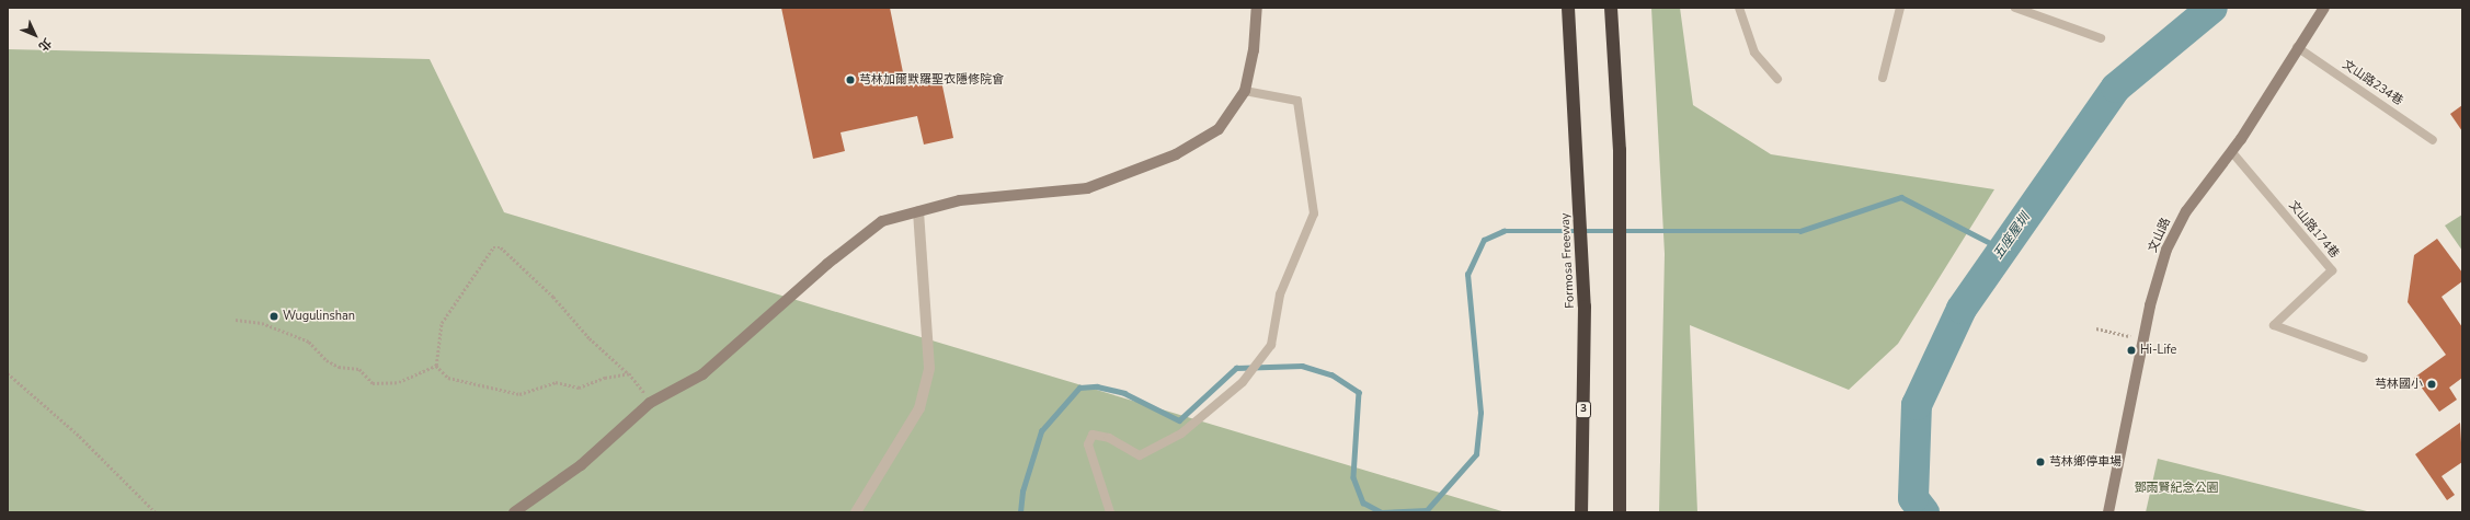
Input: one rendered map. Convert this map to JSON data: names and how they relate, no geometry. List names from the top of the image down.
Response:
{
  "streets": {
    "highway": ["Formosa Freeway", "3"],
    "street": ["文山路"],
    "lane": ["文山路234巷", "文山路174巷"]
  },
  "crossings": [
    ["文山路234巷", "文山路"],
    ["文山路174巷", "文山路"]
  ],
  "water": ["五座屋圳"],
  "parks": ["鄧雨賢紀念公園"],
  "places": [
    "芎林加爾默羅聖衣隱修院會",
    "Wugulinshan",
    "Hi-Life",
    "芎林國小",
    "芎林鄉停車場"
  ],
  "north": "bottom right"
}
